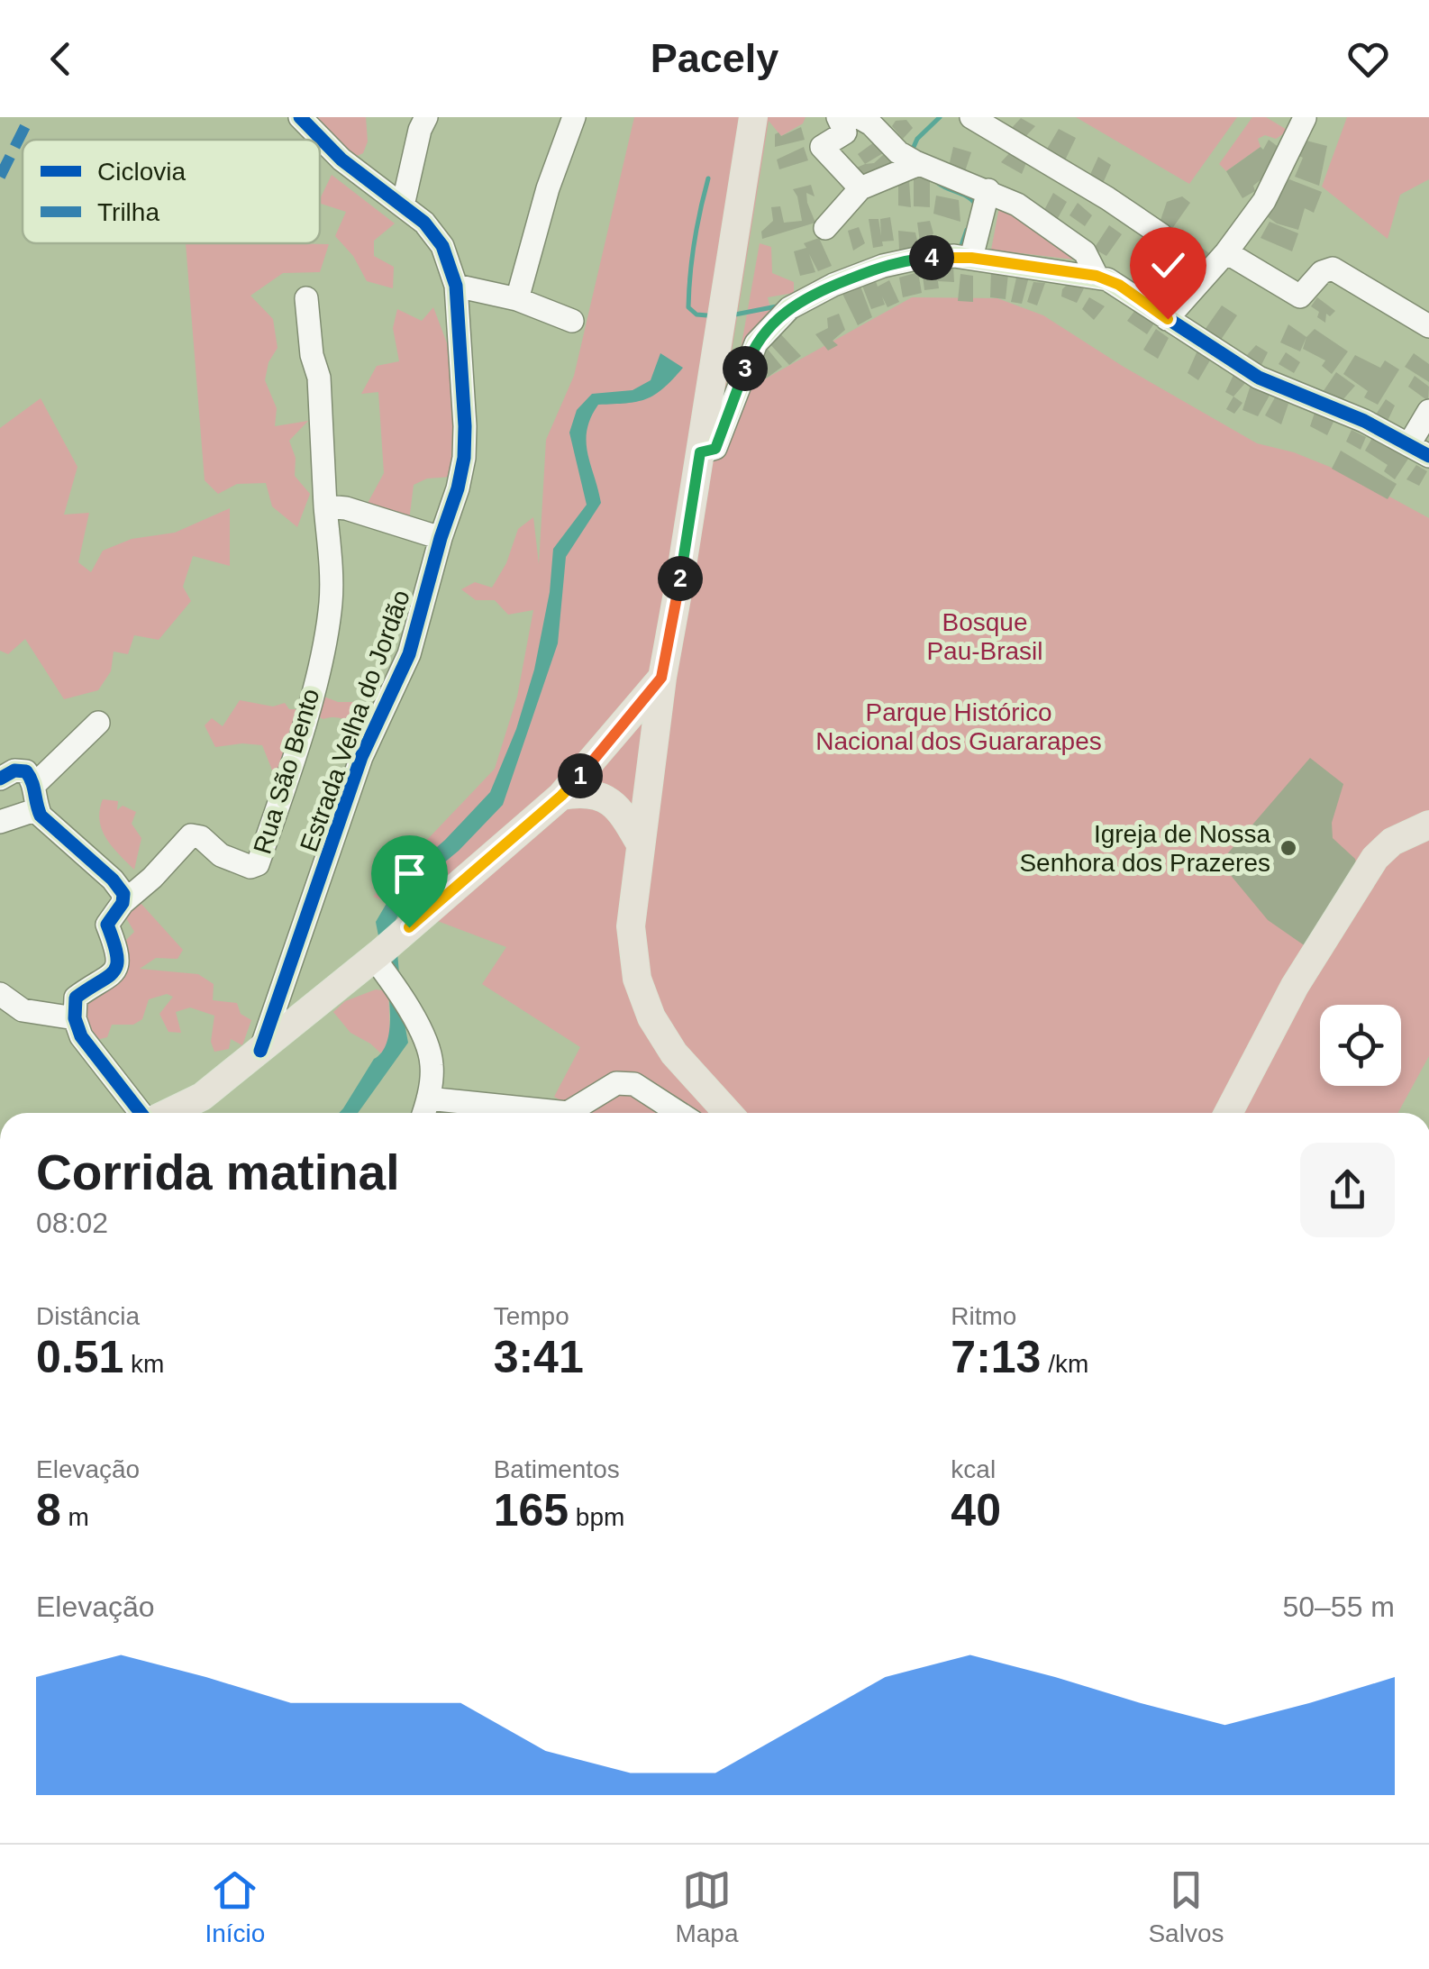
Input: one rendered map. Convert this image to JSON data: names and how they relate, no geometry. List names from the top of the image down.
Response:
{
  "streets": {
    "street": ["Estrada Velha do Jordão", "Rua São Bento"]
  },
  "parks": ["Bosque Pau-Brasil", "Parque Histórico Nacional dos Guararapes"],
  "places": ["Igreja de Nossa Senhora dos Prazeres"],
  "legend": ["Ciclovia", "Trilha"],
  "page": {
    "header": "Pacely",
    "pins": [
      "4",
      "3",
      "2",
      "1"
    ],
    "heading": ["Corrida matinal", "08:02"],
    "stats": [
      ["Distância", "0.51 km"],
      ["Tempo", "3:41"],
      ["Ritmo", "7:13 /km"],
      ["Elevação", "8 m"],
      ["Batimentos", "165 bpm"],
      ["kcal", "40"]
    ],
    "chart": ["Elevação", "50–55 m"],
    "tabs": ["Início", "Mapa", "Salvos"]
  }
}
